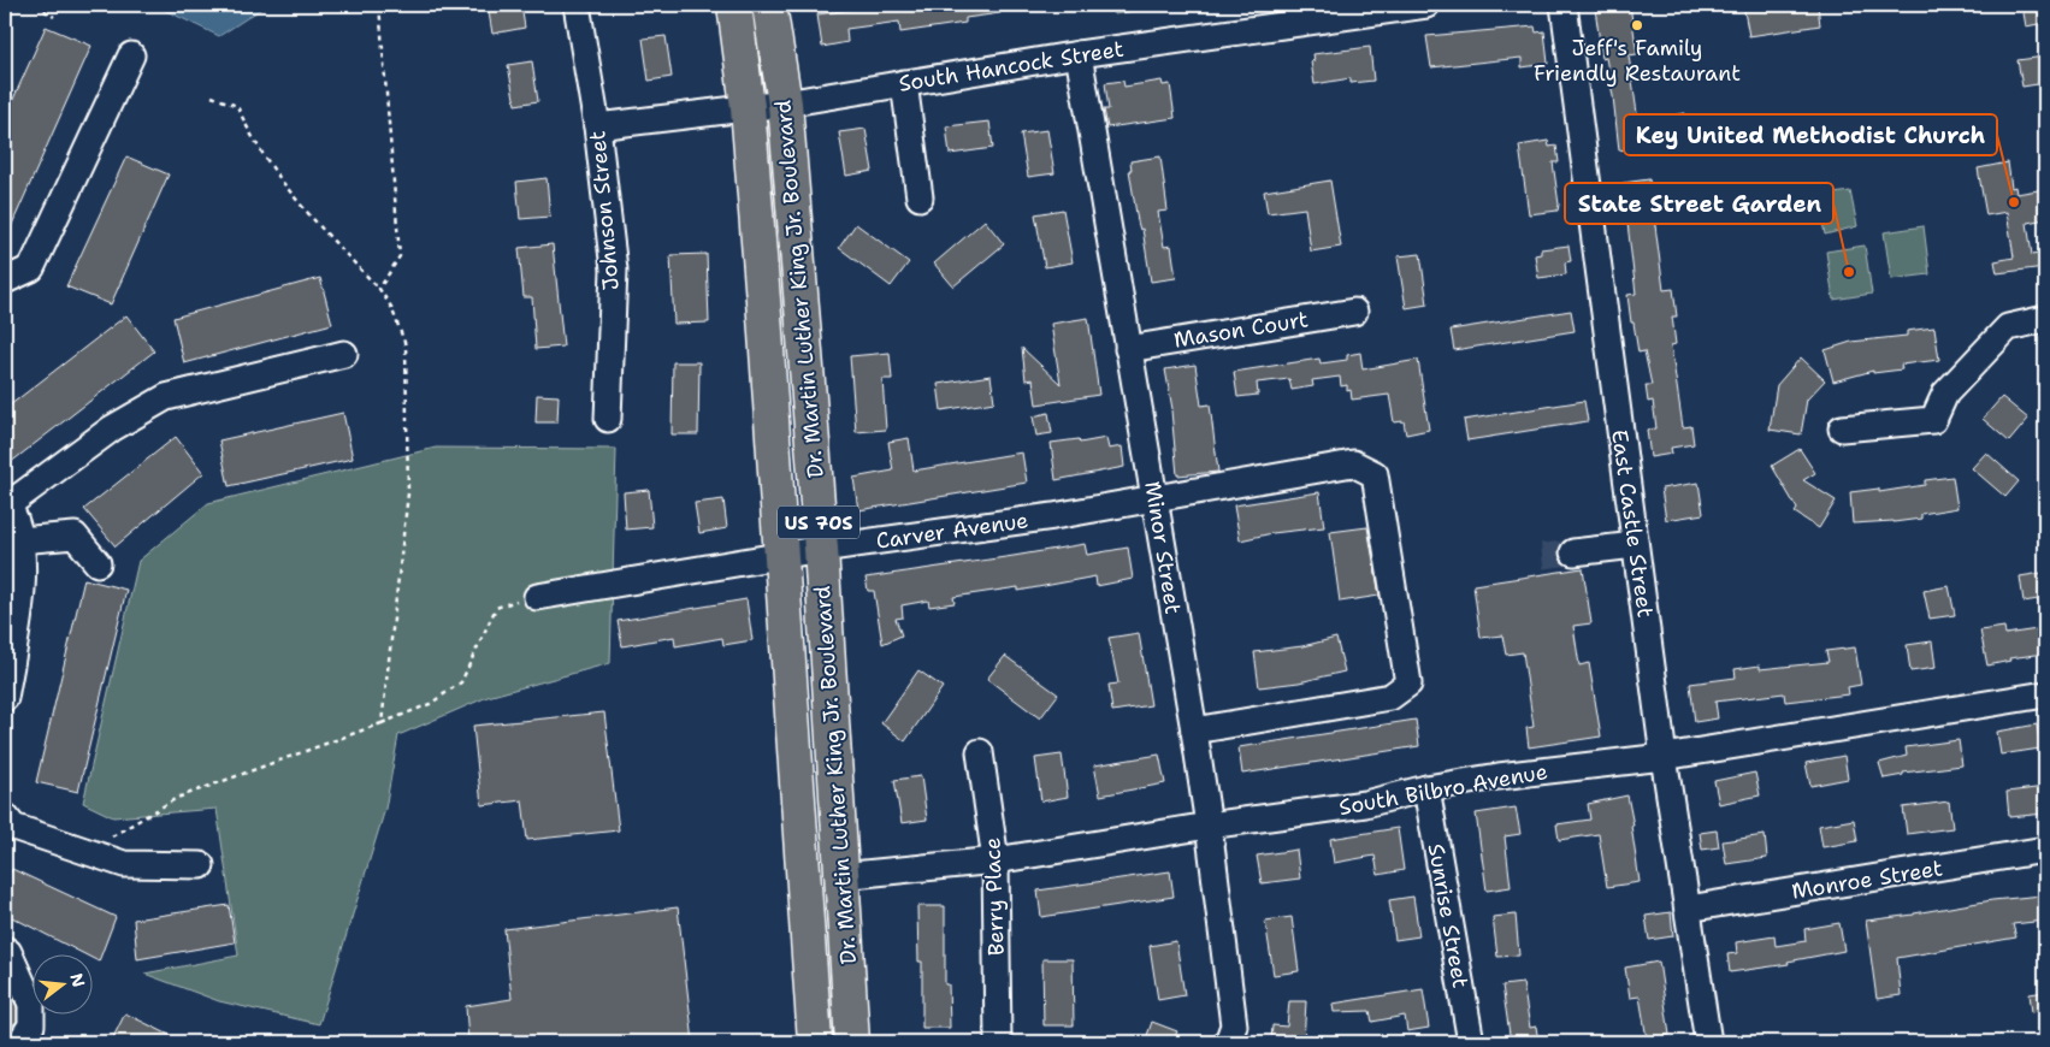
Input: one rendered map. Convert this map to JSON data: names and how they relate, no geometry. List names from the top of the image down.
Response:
{
  "streets": {
    "main road": ["Dr. Martin Luther King Jr. Boulevard", "US 70S"],
    "street": [
      "South Hancock Street",
      "Johnson Street",
      "Mason Court",
      "East Castle Street",
      "Carver Avenue",
      "Minor Street",
      "South Bilbro Avenue",
      "Monroe Street",
      "Berry Place",
      "Sunrise Street"
    ]
  },
  "crossings": [
    ["South Hancock Street", "Johnson Street"],
    ["South Hancock Street", "Dr. Martin Luther King Jr. Boulevard"],
    ["South Hancock Street", "Minor Street"],
    ["Dr. Martin Luther King Jr. Boulevard", "Carver Avenue"],
    ["Dr. Martin Luther King Jr. Boulevard", "South Bilbro Avenue"],
    ["Mason Court", "Minor Street"],
    ["East Castle Street", "South Bilbro Avenue"],
    ["East Castle Street", "Monroe Street"],
    ["Carver Avenue", "Minor Street"],
    ["Minor Street", "South Bilbro Avenue"],
    ["South Bilbro Avenue", "Berry Place"],
    ["South Bilbro Avenue", "Sunrise Street"]
  ],
  "places": ["Jeff's Family Friendly Restaurant", "Key United Methodist Church", "State Street Garden"],
  "north": "right"
}
